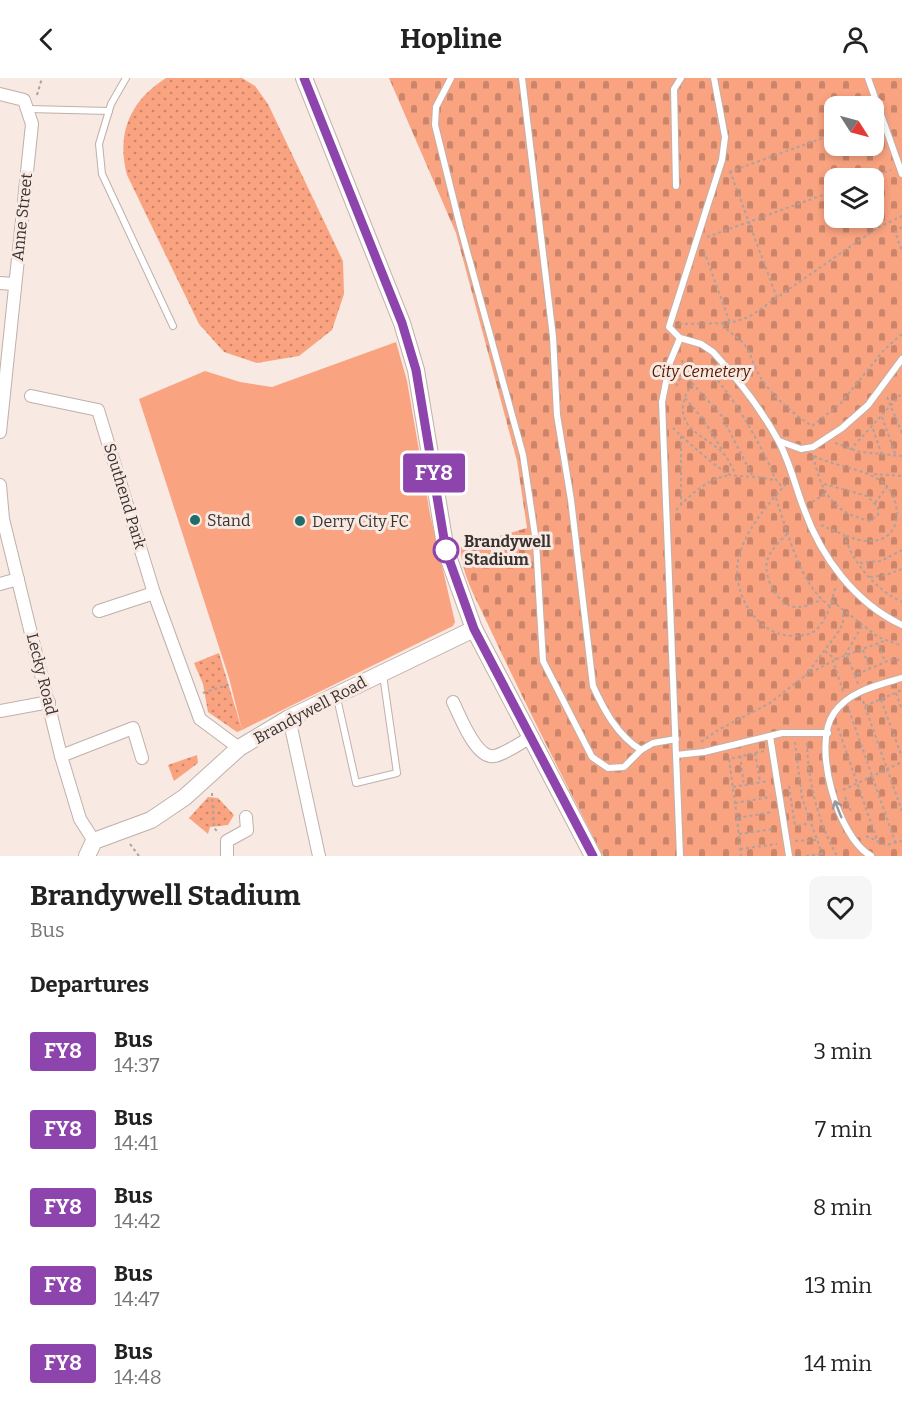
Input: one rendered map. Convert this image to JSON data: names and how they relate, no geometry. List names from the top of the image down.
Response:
{
  "streets": {
    "main road": ["Brandywell Road"],
    "street": ["Anne Street", "Southend Park", "Lecky Road"]
  },
  "crossings": [
    ["Lecky Road", "Brandywell Road"]
  ],
  "parks": ["City Cemetery"],
  "places": ["Stand", "Derry City FC", "Brandywell Stadium"],
  "lines": ["bus line FY8"],
  "north": "bottom right",
  "page": {
    "header": "Hopline",
    "on_map": "FY8",
    "heading": [
      ["Brandywell Stadium", "Bus"],
      "Departures"
    ],
    "list": [
      {
        "mark": "FY8",
        "name": "Bus",
        "note": "14:37",
        "value": "3 min"
      },
      {
        "mark": "FY8",
        "name": "Bus",
        "note": "14:41",
        "value": "7 min"
      },
      {
        "mark": "FY8",
        "name": "Bus",
        "note": "14:42",
        "value": "8 min"
      },
      {
        "mark": "FY8",
        "name": "Bus",
        "note": "14:47",
        "value": "13 min"
      },
      {
        "mark": "FY8",
        "name": "Bus",
        "note": "14:48",
        "value": "14 min"
      }
    ]
  }
}
